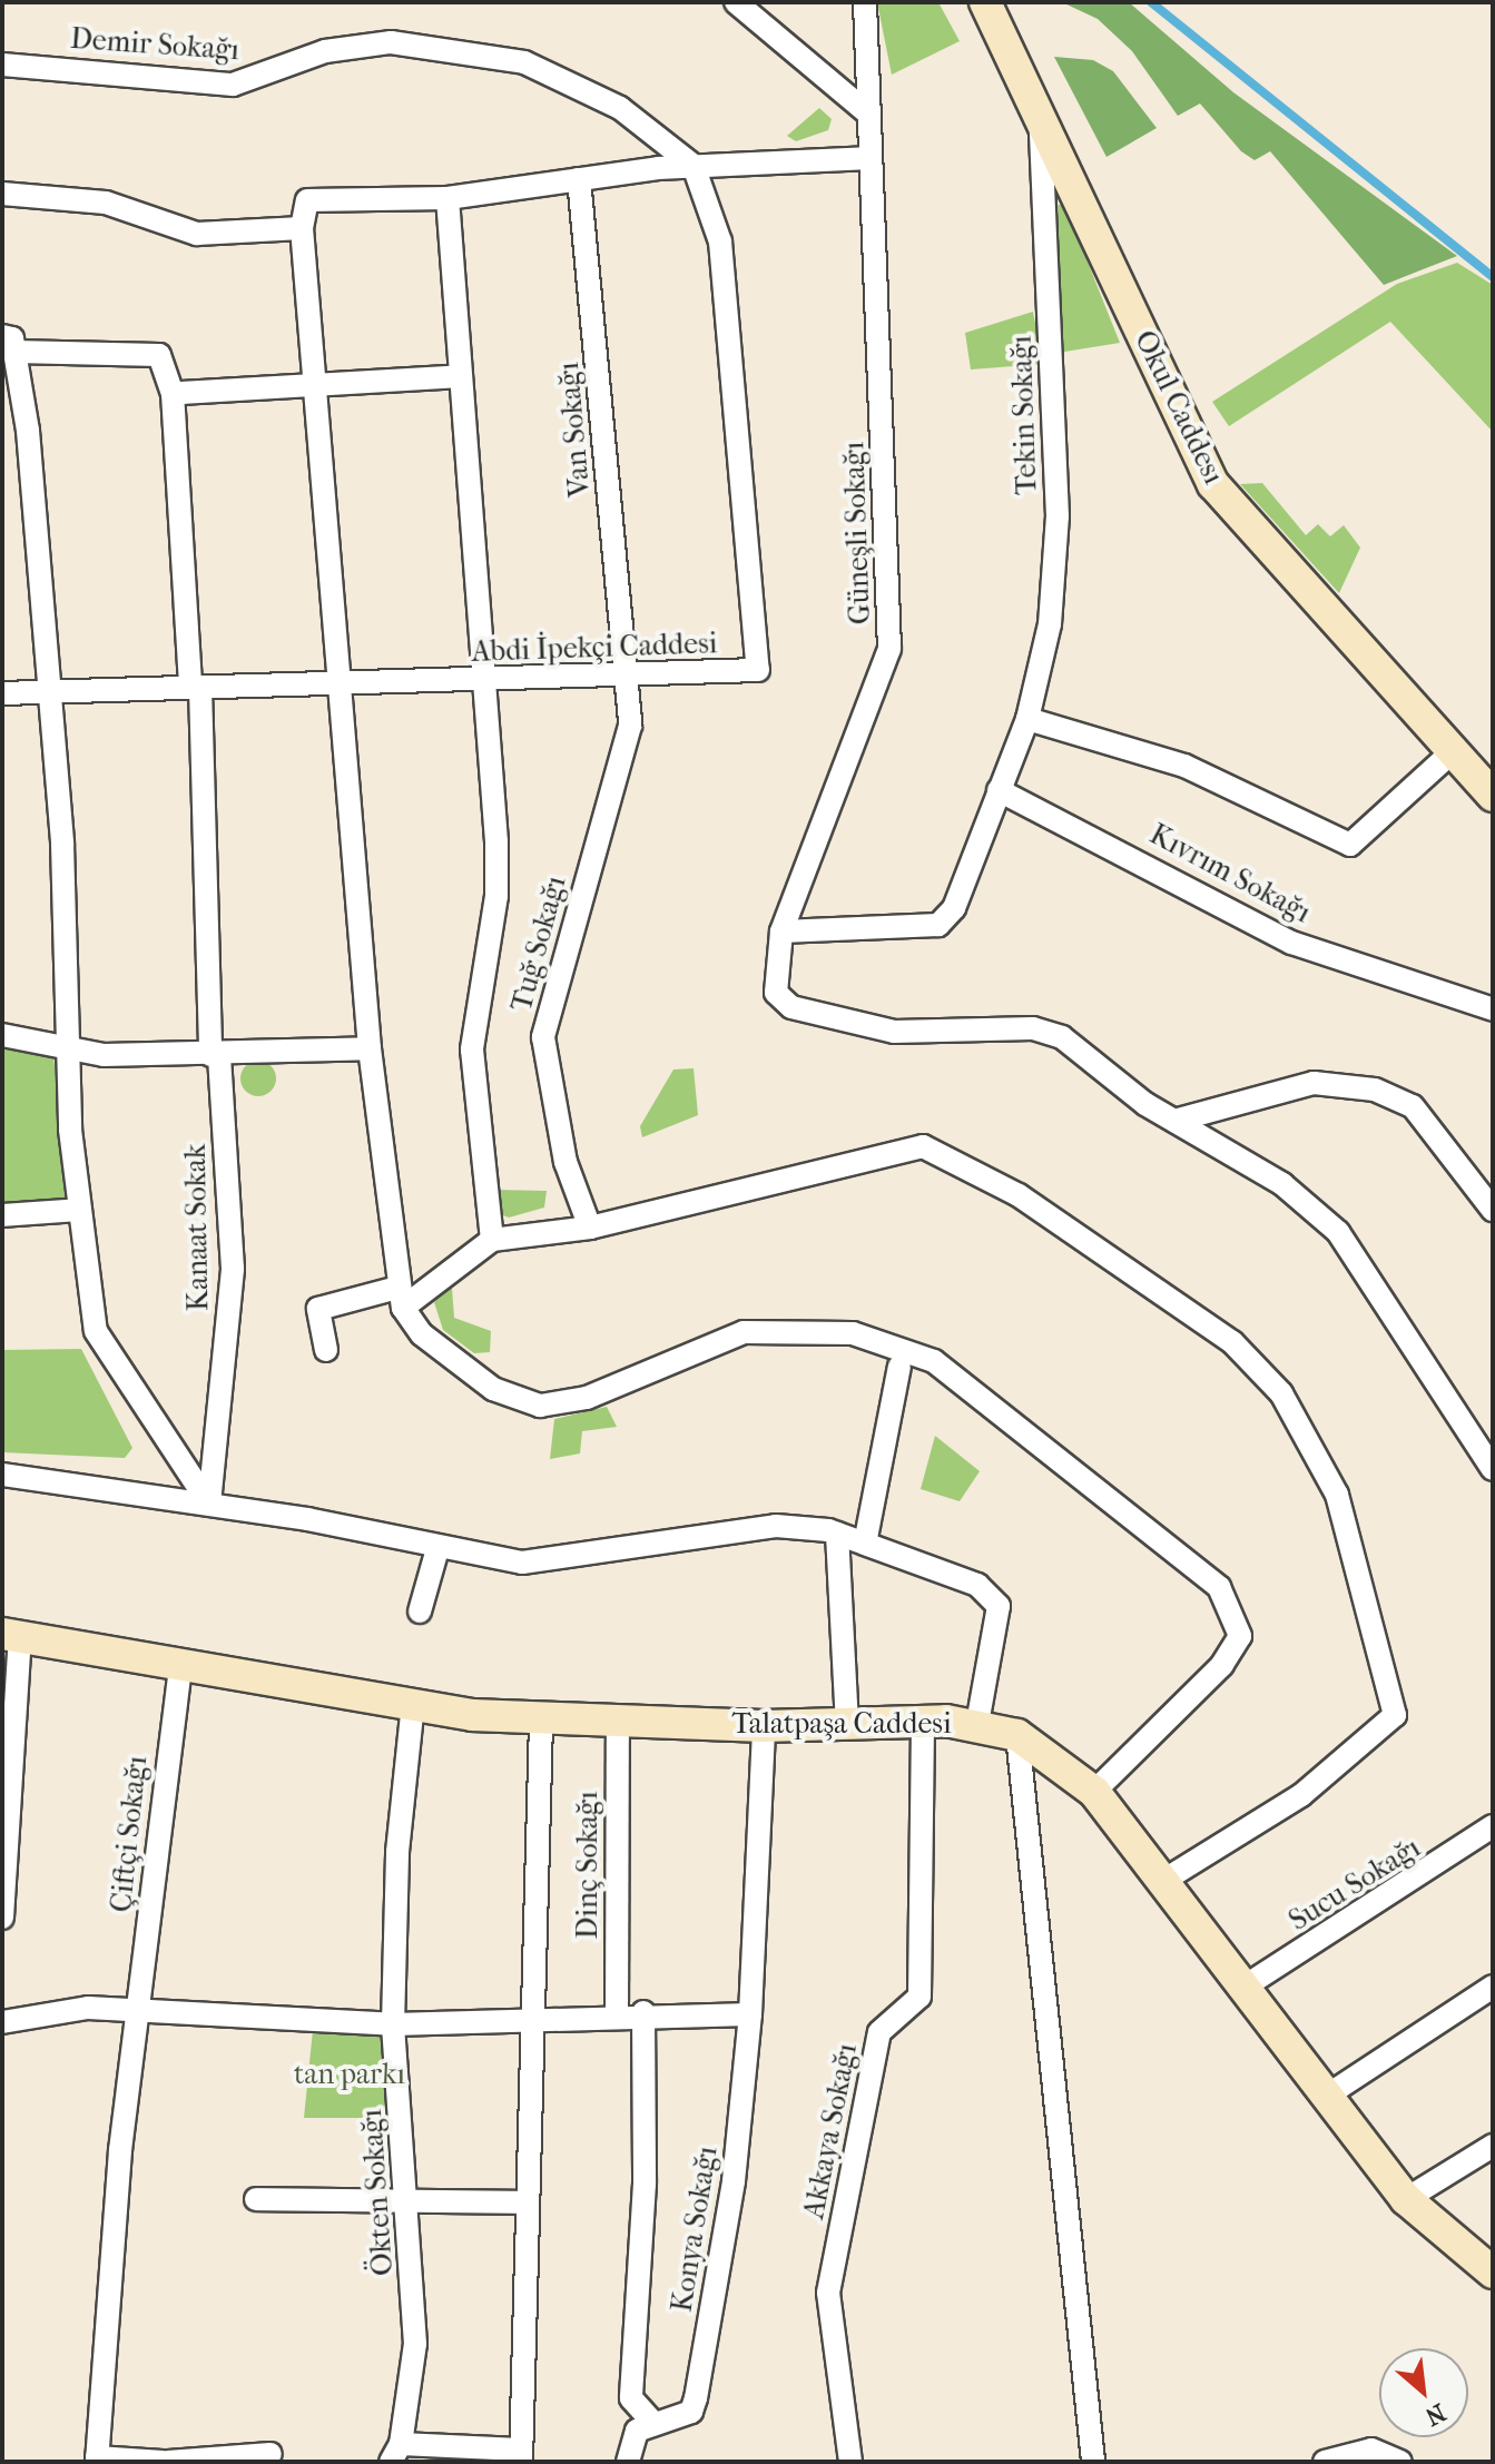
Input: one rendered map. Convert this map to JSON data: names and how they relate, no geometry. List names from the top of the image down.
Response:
{
  "streets": {
    "main road": ["Okul Caddesı", "Talatpaşa Caddesi"],
    "street": [
      "Demir Sokağı",
      "Tekin Sokağı",
      "Van Sokağı",
      "Güneşli Sokağı",
      "Abdi İpekçi Caddesi",
      "Kıvrım Sokağı",
      "Tuğ Sokağı",
      "Kanaat Sokak",
      "Çiftçi Sokağı",
      "Dinç Sokağı",
      "Sucu Sokağı",
      "Akkaya Sokağı",
      "Ökten Sokağı",
      "Konya Sokağı"
    ]
  },
  "crossings": [
    ["Demir Sokağı", "Abdi İpekçi Caddesi"],
    ["Okul Caddesı", "Tekin Sokağı"],
    ["Tekin Sokağı", "Güneşli Sokağı"],
    ["Tekin Sokağı", "Kıvrım Sokağı"],
    ["Van Sokağı", "Abdi İpekçi Caddesi"],
    ["Van Sokağı", "Tuğ Sokağı"],
    ["Abdi İpekçi Caddesi", "Tuğ Sokağı"],
    ["Abdi İpekçi Caddesi", "Kanaat Sokak"],
    ["Talatpaşa Caddesi", "Çiftçi Sokağı"],
    ["Talatpaşa Caddesi", "Dinç Sokağı"],
    ["Talatpaşa Caddesi", "Sucu Sokağı"],
    ["Talatpaşa Caddesi", "Akkaya Sokağı"],
    ["Talatpaşa Caddesi", "Ökten Sokağı"]
  ],
  "parks": ["tan parkı"],
  "north": "bottom right"
}
